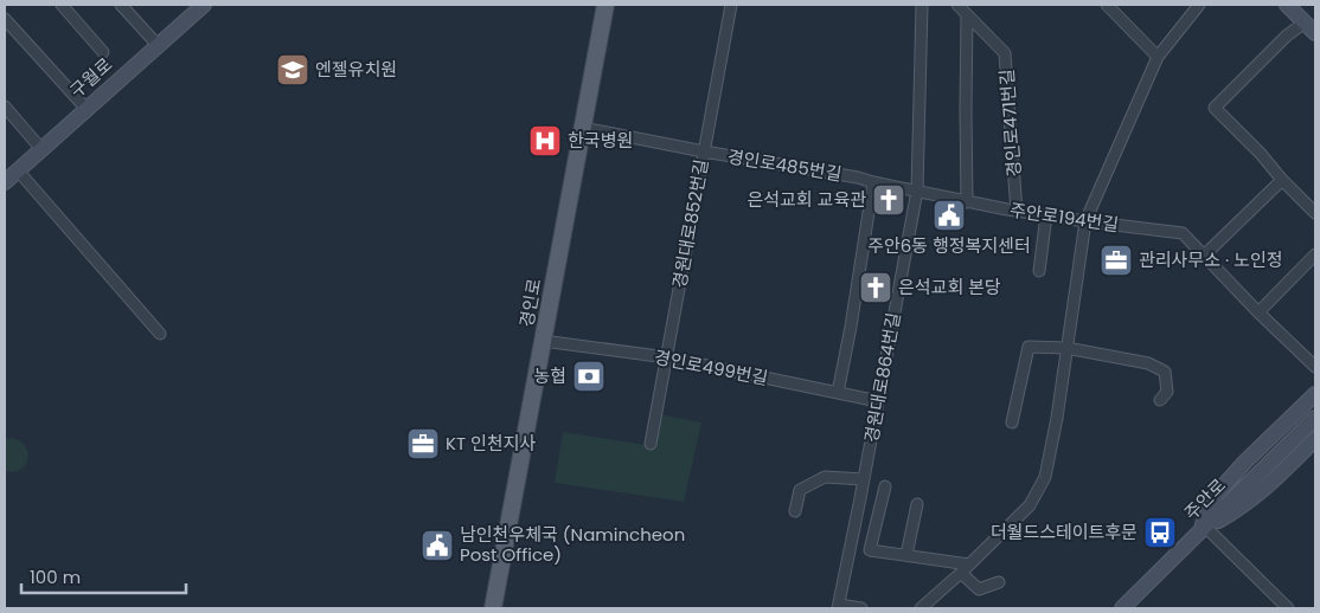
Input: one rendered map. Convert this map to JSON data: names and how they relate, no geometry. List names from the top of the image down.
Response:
{
  "streets": {
    "main road": ["구월로", "경인로", "주안로"],
    "street": [
      "경인로471번길",
      "경인로485번길",
      "주안로194번길",
      "경원대로852번길",
      "경인로499번길",
      "경원대로864번길"
    ]
  },
  "crossings": [
    ["경인로471번길", "주안로194번길"],
    ["경인로485번길", "주안로194번길"],
    ["경인로485번길", "경원대로852번길"],
    ["경인로485번길", "경인로"],
    ["경인로485번길", "경원대로864번길"],
    ["주안로194번길", "경원대로864번길"],
    ["경원대로852번길", "경인로499번길"],
    ["경인로", "경인로499번길"],
    ["경인로499번길", "경원대로864번길"]
  ],
  "places": {
    "school or university": ["엔젤유치원"],
    "hospital": ["한국병원"],
    "church": ["은석교회 교육관", "은석교회 본당"],
    "public building": ["주안6동 행정복지센터", "남인천우체국 (Namincheon Post Office)"],
    "office": ["관리사무소 · 노인정", "KT 인천지사"],
    "bank": ["농협"],
    "bus stop": ["더월드스테이트후문"]
  },
  "scale_bar": "100 m"
}
